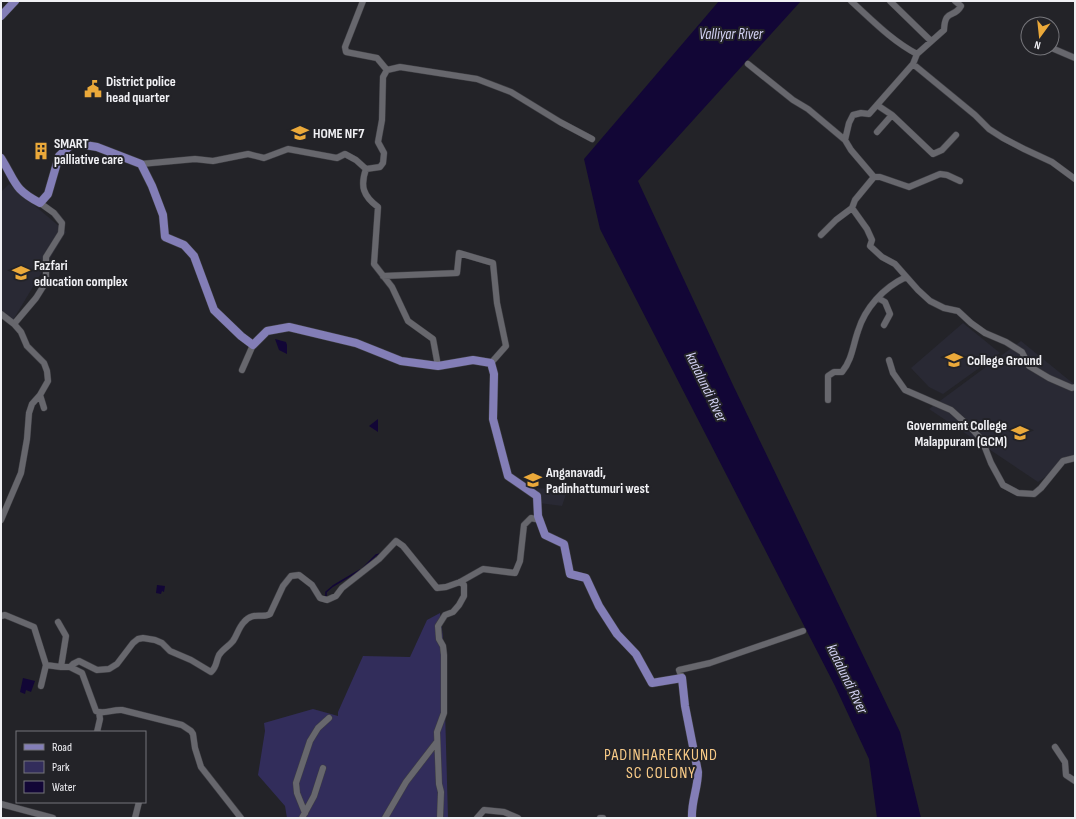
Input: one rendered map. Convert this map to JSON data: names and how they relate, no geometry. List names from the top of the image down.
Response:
{
  "districts": ["PADINHAREKKUND SC COLONY"],
  "water": ["Valliyar River", "kadalundi River"],
  "places": {
    "public building": ["District police head quarter"],
    "school or university": [
      "HOME NF7",
      "Fazfari education complex",
      "College Ground",
      "Government College Malappuram (GCM)",
      "Anganavadi, Padinhattumuri west"
    ],
    "building": ["SMART palliative care"]
  },
  "legend": ["Road", "Park", "Water"],
  "north": "bottom"
}
